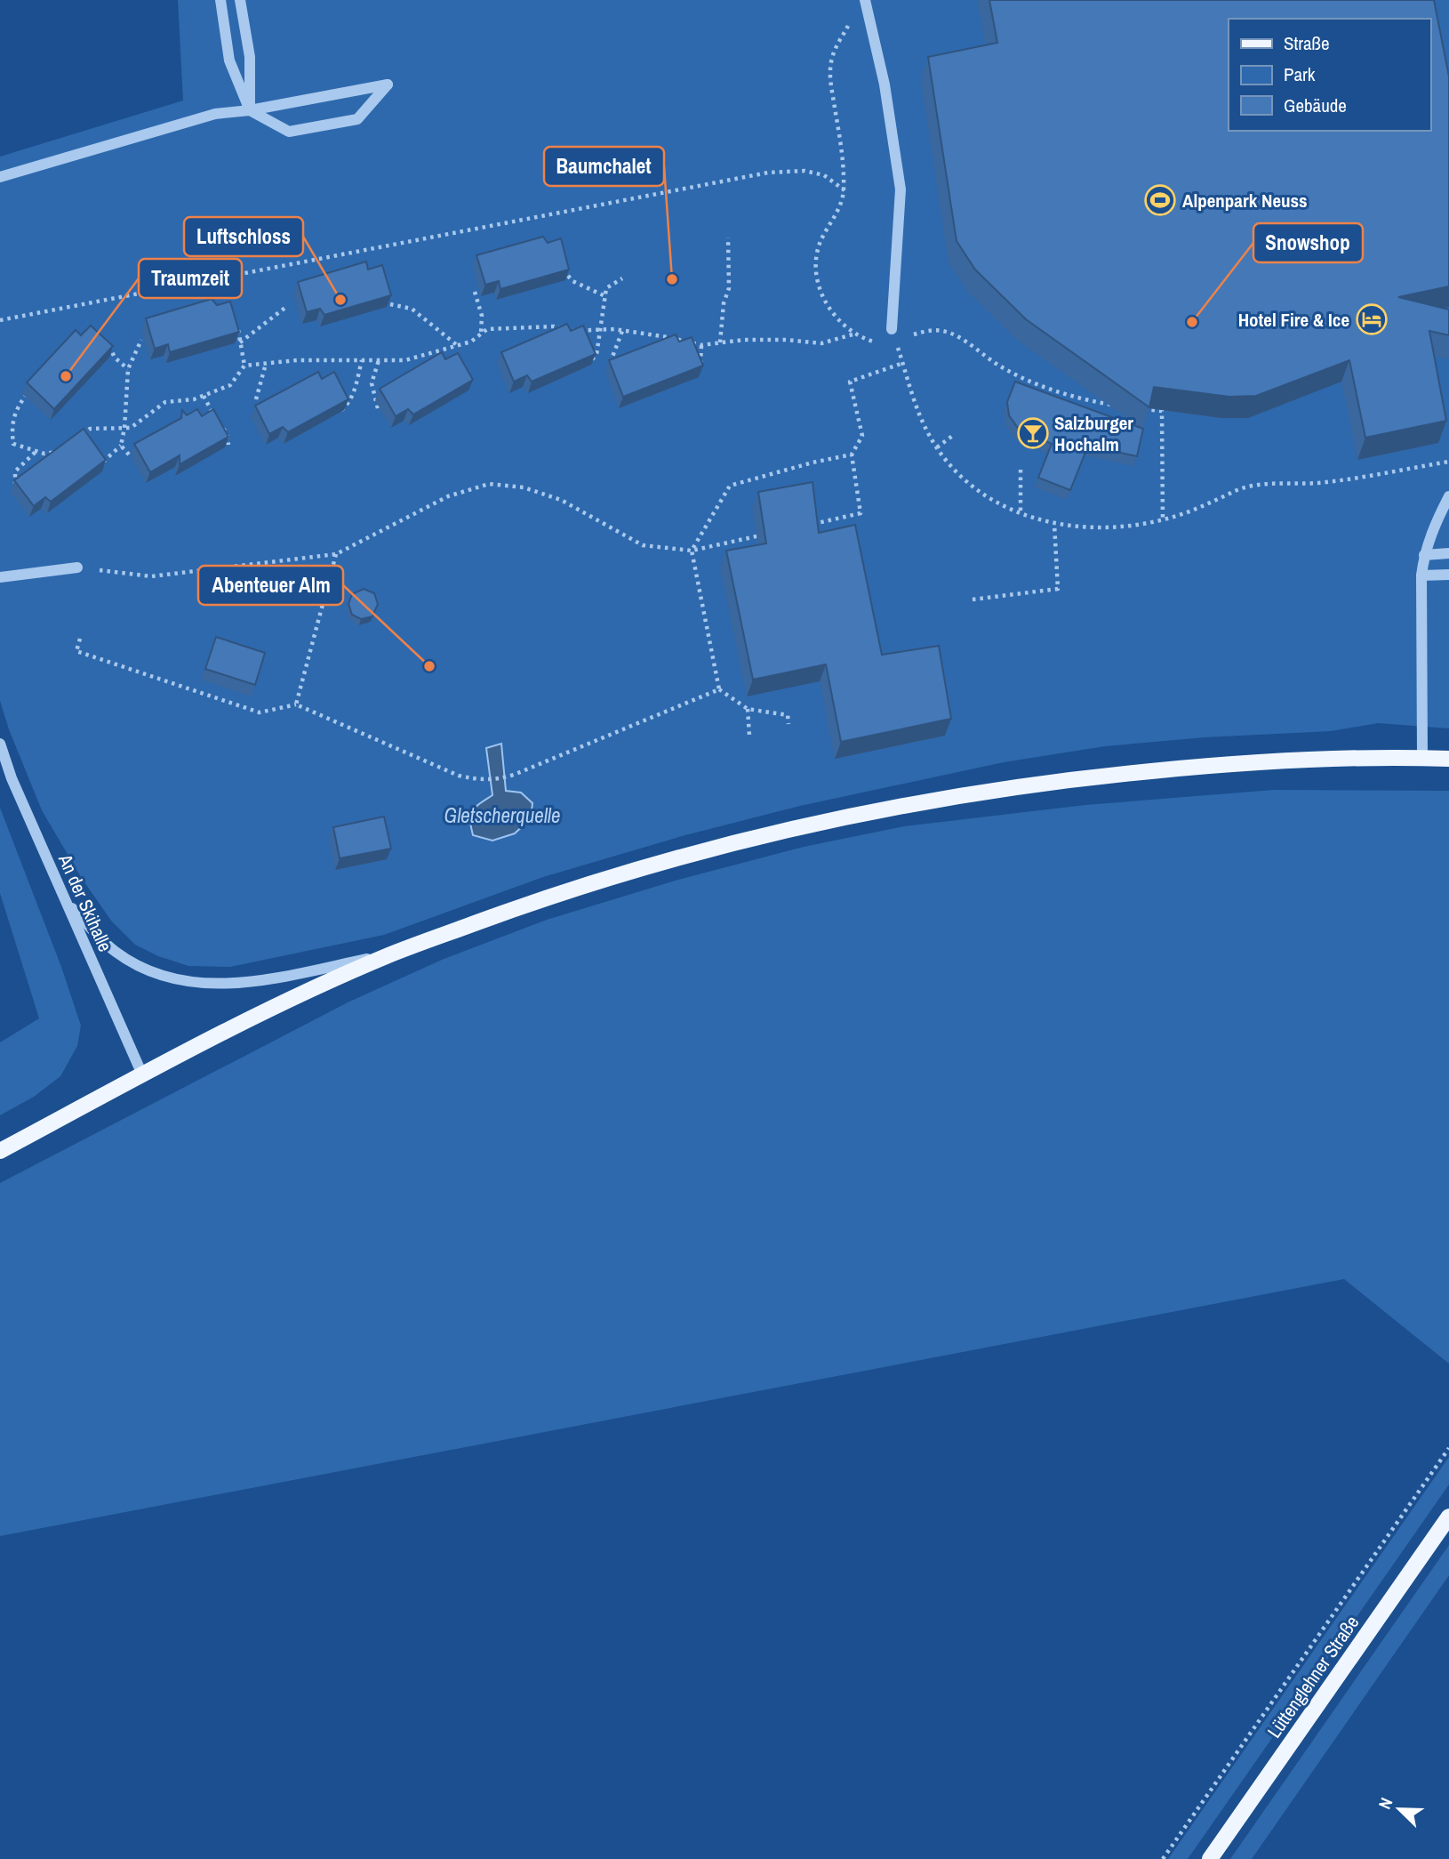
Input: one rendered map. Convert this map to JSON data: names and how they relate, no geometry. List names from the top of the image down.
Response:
{
  "streets": {
    "main road": ["Lüttenglehner Straße"],
    "street": ["An der Skihalle"]
  },
  "water": ["Gletscherquelle"],
  "places": {
    "sports": ["Alpenpark Neuss"],
    "other": [
      "Baumchalet",
      "Luftschloss",
      "Snowshop",
      "Traumzeit",
      "Abenteuer Alm"
    ],
    "hotel": ["Hotel Fire & Ice"],
    "bar": ["Salzburger Hochalm"]
  },
  "legend": ["Straße", "Park", "Gebäude"],
  "north": "top left"
}
